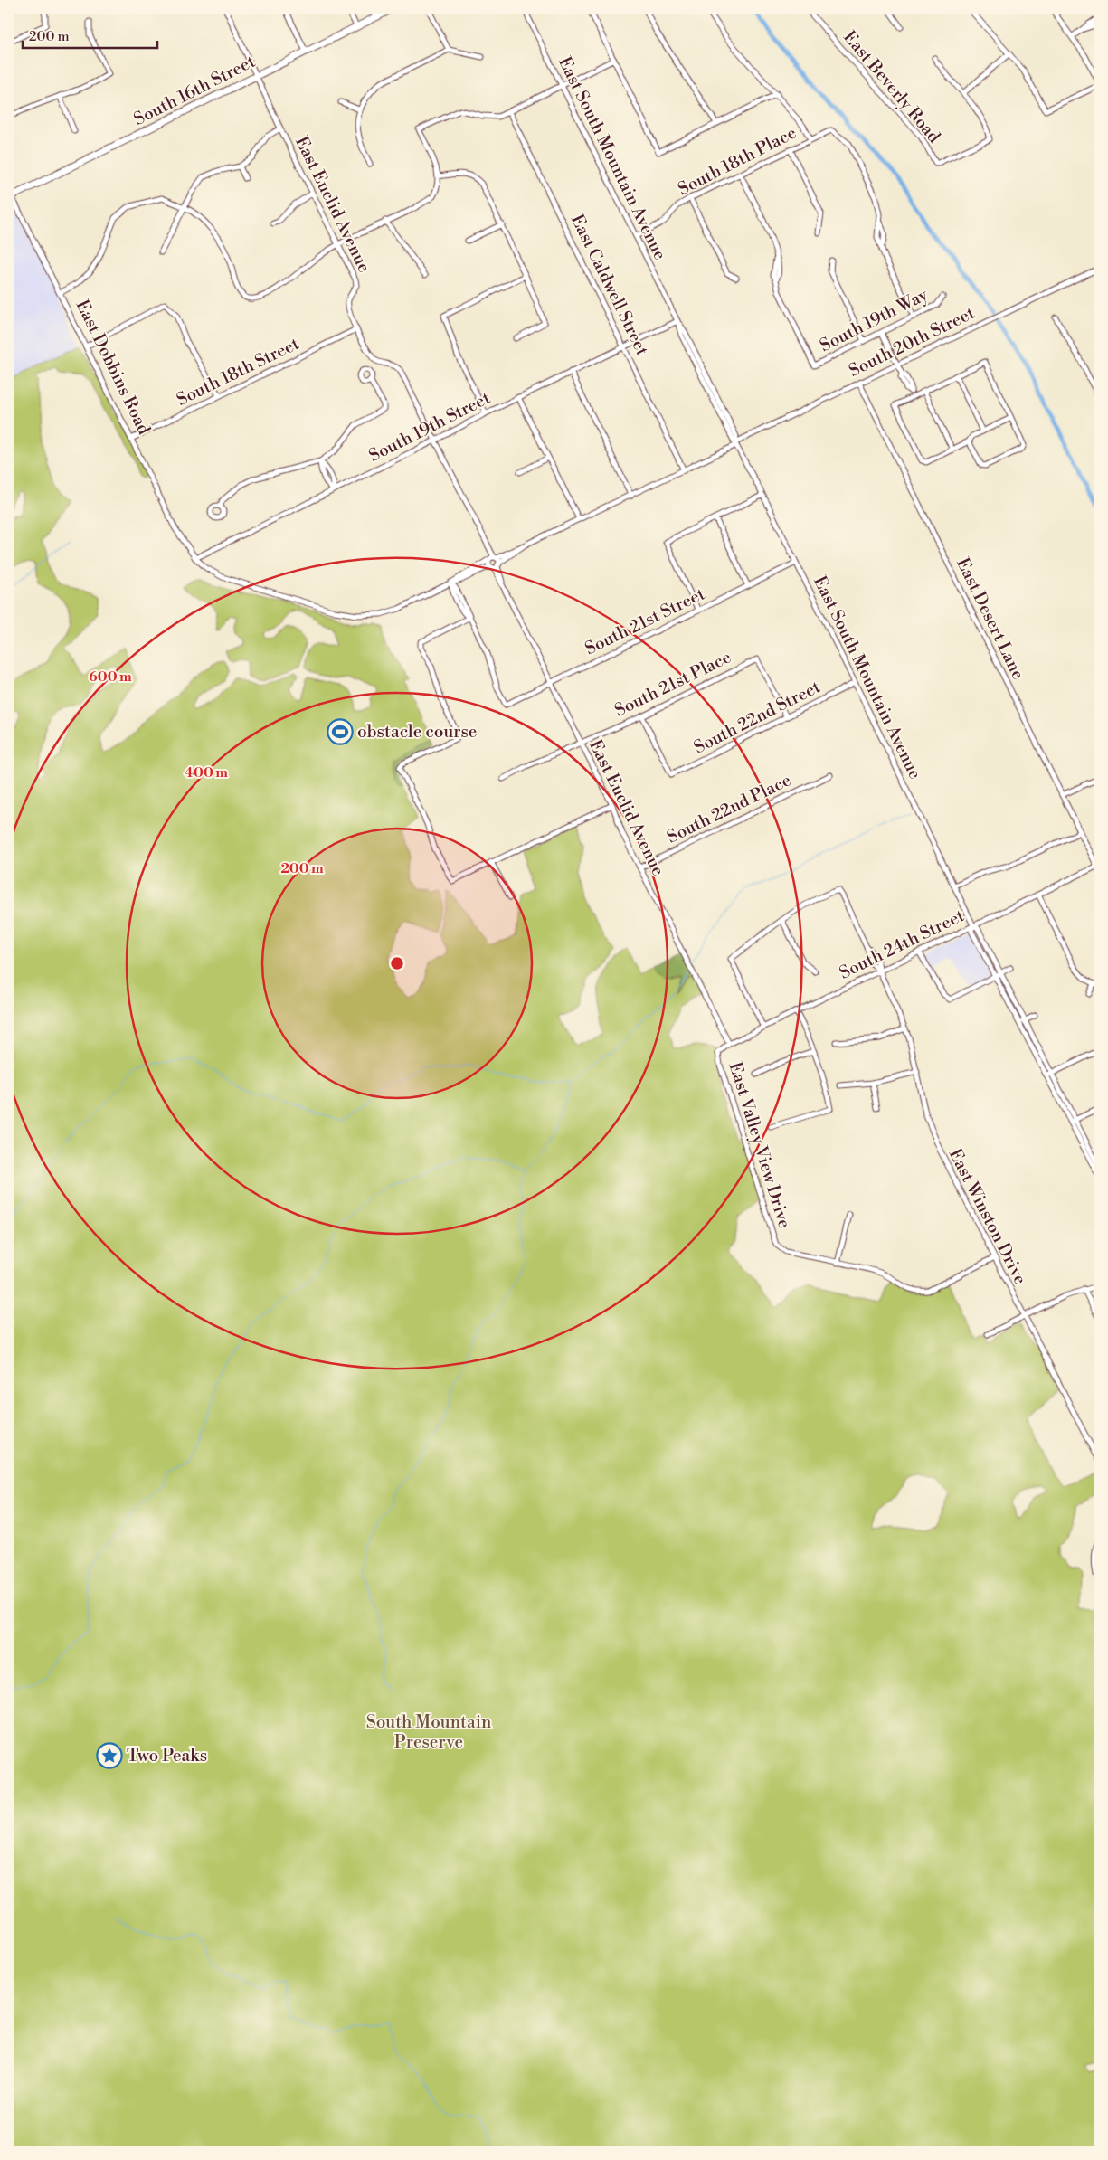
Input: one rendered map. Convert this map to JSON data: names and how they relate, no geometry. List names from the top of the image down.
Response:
{
  "streets": {
    "main road": ["South 16th Street", "East Dobbins Road"],
    "street": [
      "East Beverly Road",
      "East South Mountain Avenue",
      "South 18th Place",
      "East Euclid Avenue",
      "East Caldwell Street",
      "South 19th Way",
      "South 20th Street",
      "South 18th Street",
      "South 19th Street",
      "East Desert Lane",
      "South 21st Street",
      "South 21st Place",
      "South 22nd Street",
      "South 22nd Place",
      "South 24th Street",
      "East Valley View Drive",
      "East Winston Drive"
    ]
  },
  "crossings": [
    ["South 16th Street", "East Euclid Avenue"],
    ["South 16th Street", "East Dobbins Road"],
    ["East South Mountain Avenue", "South 18th Place"],
    ["East South Mountain Avenue", "South 20th Street"],
    ["East South Mountain Avenue", "South 19th Street"],
    ["East South Mountain Avenue", "South 21st Street"],
    ["East South Mountain Avenue", "South 22nd Street"],
    ["East South Mountain Avenue", "South 24th Street"],
    ["South 18th Place", "South 19th Way"],
    ["East Euclid Avenue", "South 20th Street"],
    ["East Euclid Avenue", "South 18th Street"],
    ["East Euclid Avenue", "South 19th Street"],
    ["East Euclid Avenue", "South 21st Street"],
    ["East Euclid Avenue", "South 21st Place"],
    ["East Euclid Avenue", "South 22nd Place"],
    ["East Euclid Avenue", "South 24th Street"],
    ["East Caldwell Street", "South 20th Street"],
    ["East Caldwell Street", "South 19th Street"],
    ["South 20th Street", "East Dobbins Road"],
    ["South 20th Street", "South 19th Street"],
    ["South 20th Street", "East Desert Lane"],
    ["East Dobbins Road", "South 18th Street"],
    ["East Dobbins Road", "South 19th Street"],
    ["East Desert Lane", "South 24th Street"],
    ["South 21st Place", "South 22nd Street"],
    ["South 24th Street", "East Valley View Drive"],
    ["South 24th Street", "East Winston Drive"]
  ],
  "parks": ["South Mountain Preserve"],
  "places": {
    "sports": ["obstacle course"],
    "place": ["Two Peaks"]
  },
  "scale_bar": "200 m",
  "rings": ["600 m", "400 m", "200 m"]
}
